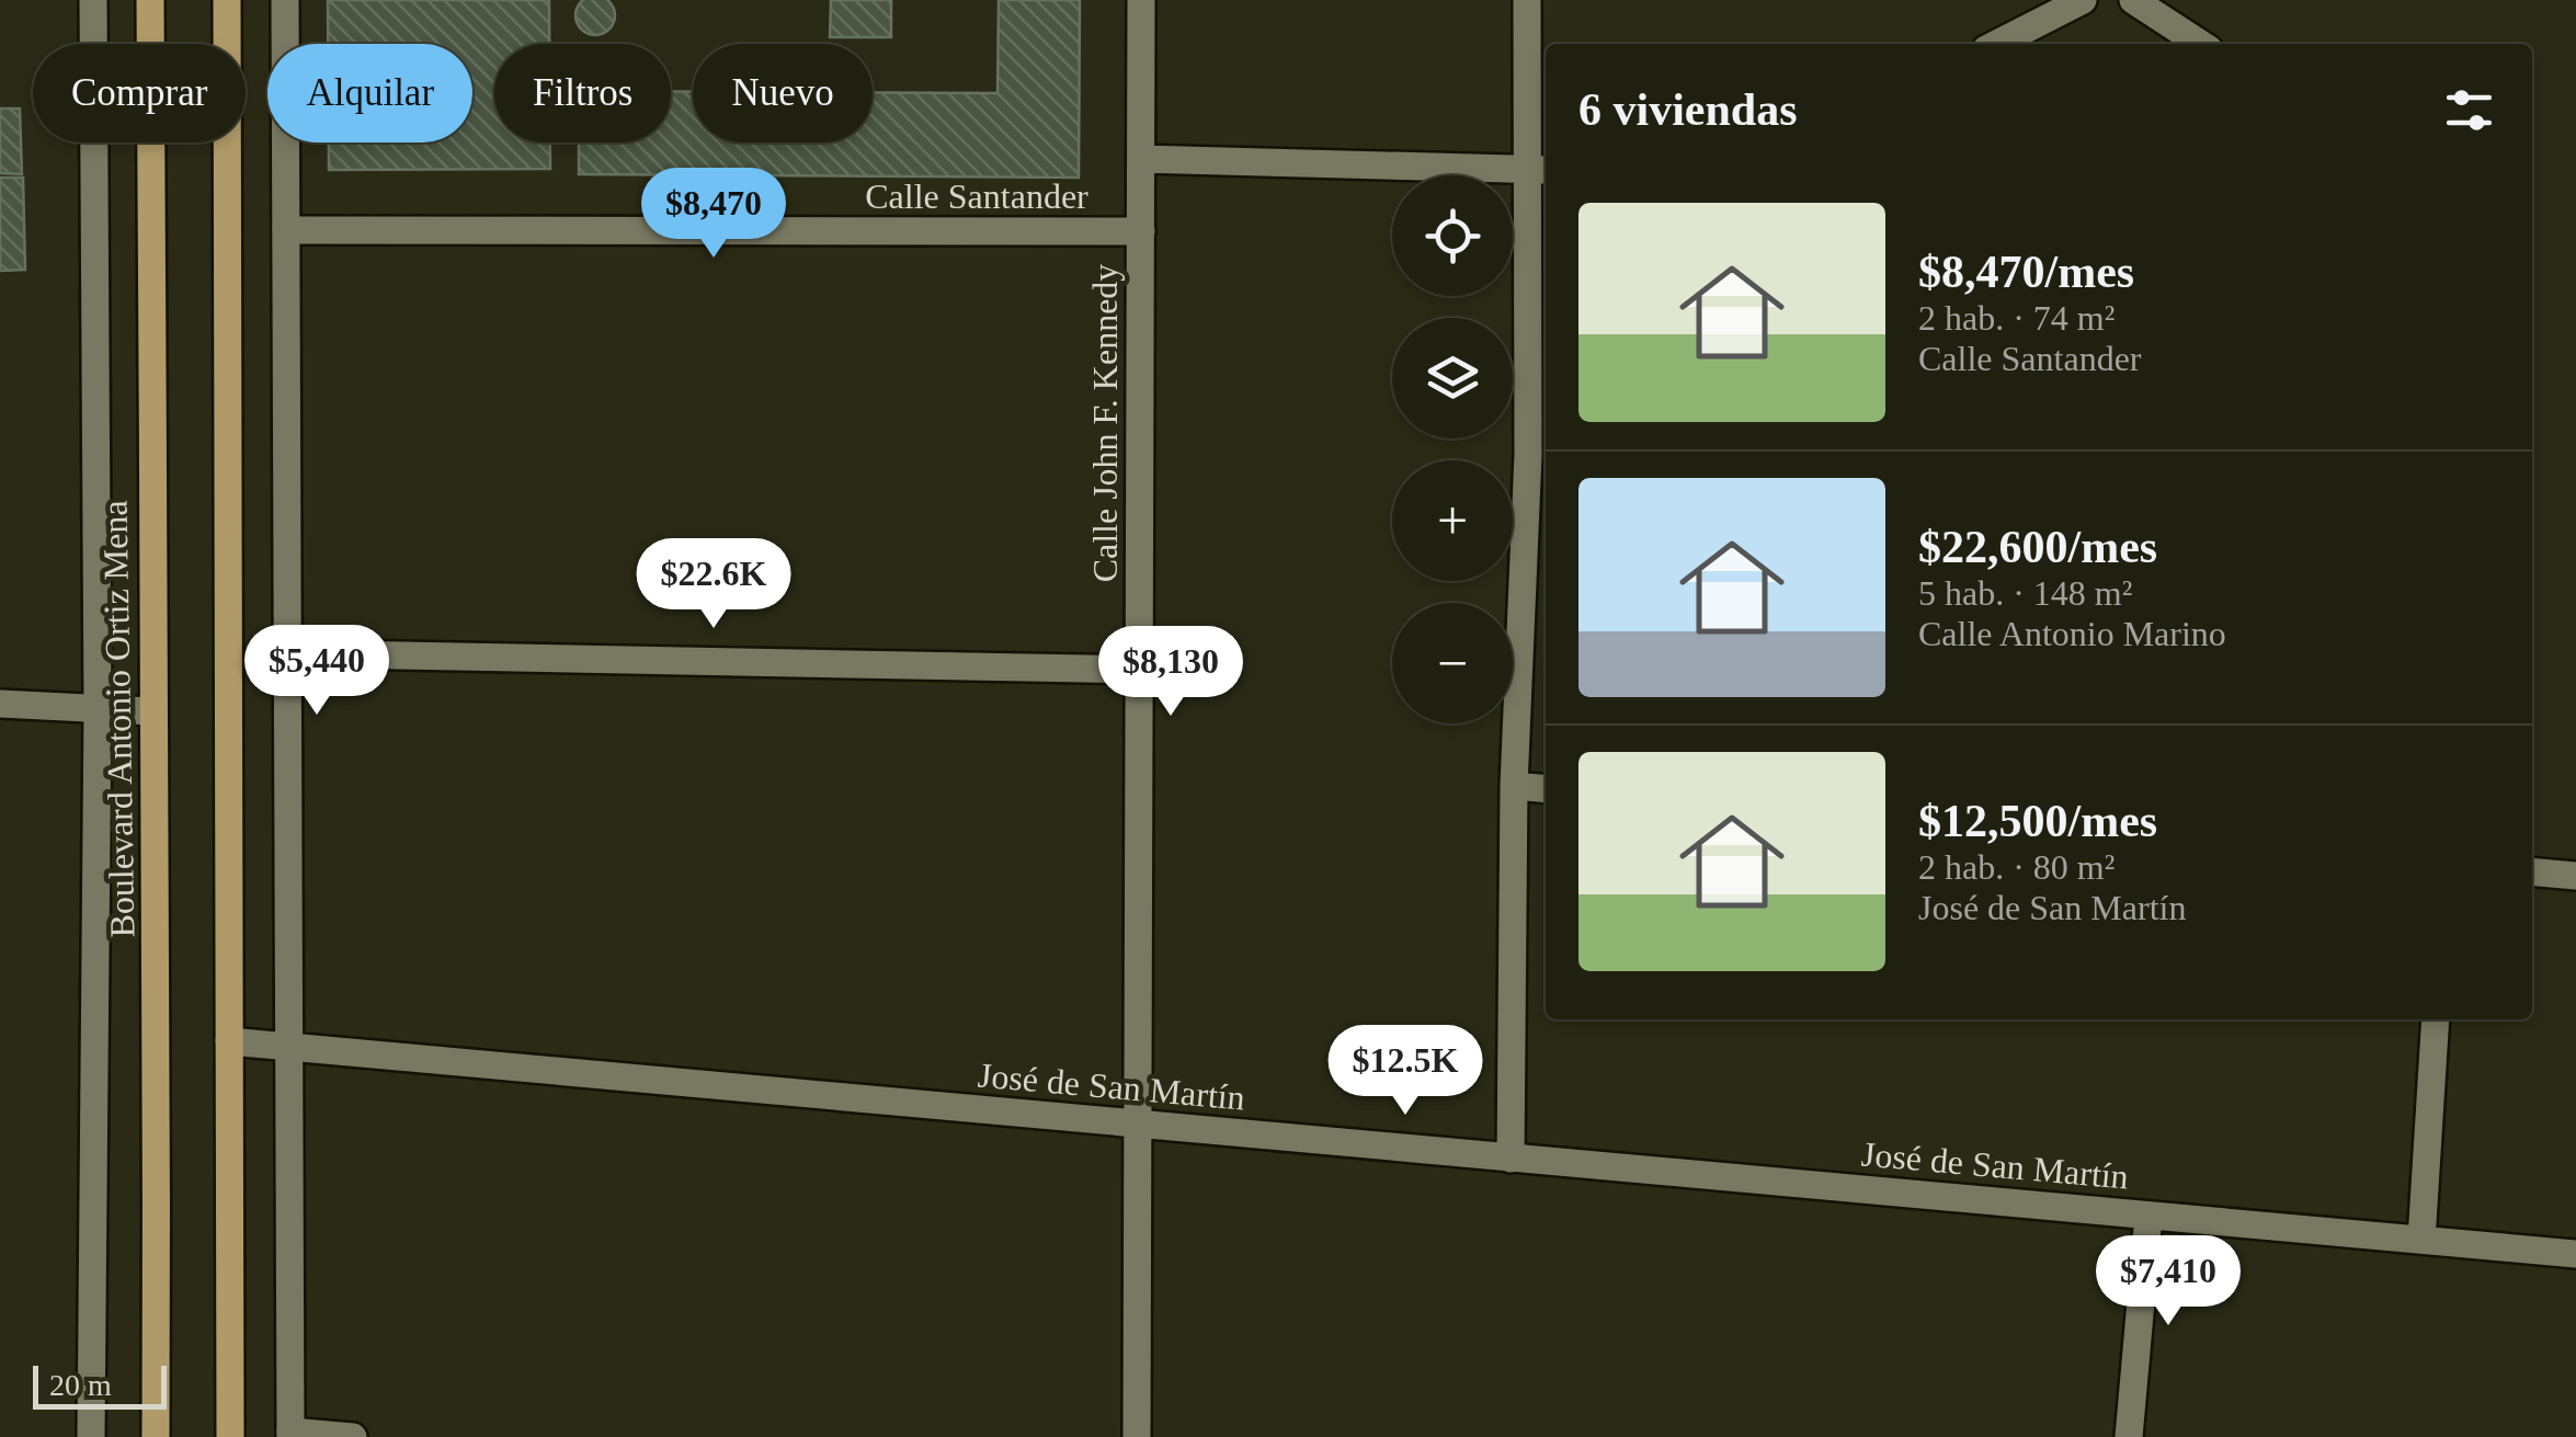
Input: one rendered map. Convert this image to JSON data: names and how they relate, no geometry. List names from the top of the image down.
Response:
{
  "streets": {
    "main road": ["Boulevard Antonio Ortiz Mena"],
    "street": ["Calle Santander", "Calle John F. Kennedy", "José de San Martín"]
  },
  "crossings": [
    ["Calle Santander", "Calle John F. Kennedy"],
    ["Calle John F. Kennedy", "José de San Martín"]
  ],
  "scale_bar": "20 m",
  "page": {
    "chip": [
      "Comprar",
      "Alquilar",
      "Filtros",
      "Nuevo"
    ],
    "heading": "6 viviendas",
    "price": [
      "$8,470",
      "$22.6K",
      "$5,440",
      "$8,130",
      "$12.5K",
      "$7,410"
    ],
    "map_buttons": ["+", "−"],
    "list": [
      {
        "name": "$8,470/mes",
        "note": "2 hab. · 74 m² · Calle Santander"
      },
      {
        "name": "$22,600/mes",
        "note": "5 hab. · 148 m² · Calle Antonio Marino"
      },
      {
        "name": "$12,500/mes",
        "note": "2 hab. · 80 m² · José de San Martín"
      }
    ],
    "scale": "20 m"
  }
}
